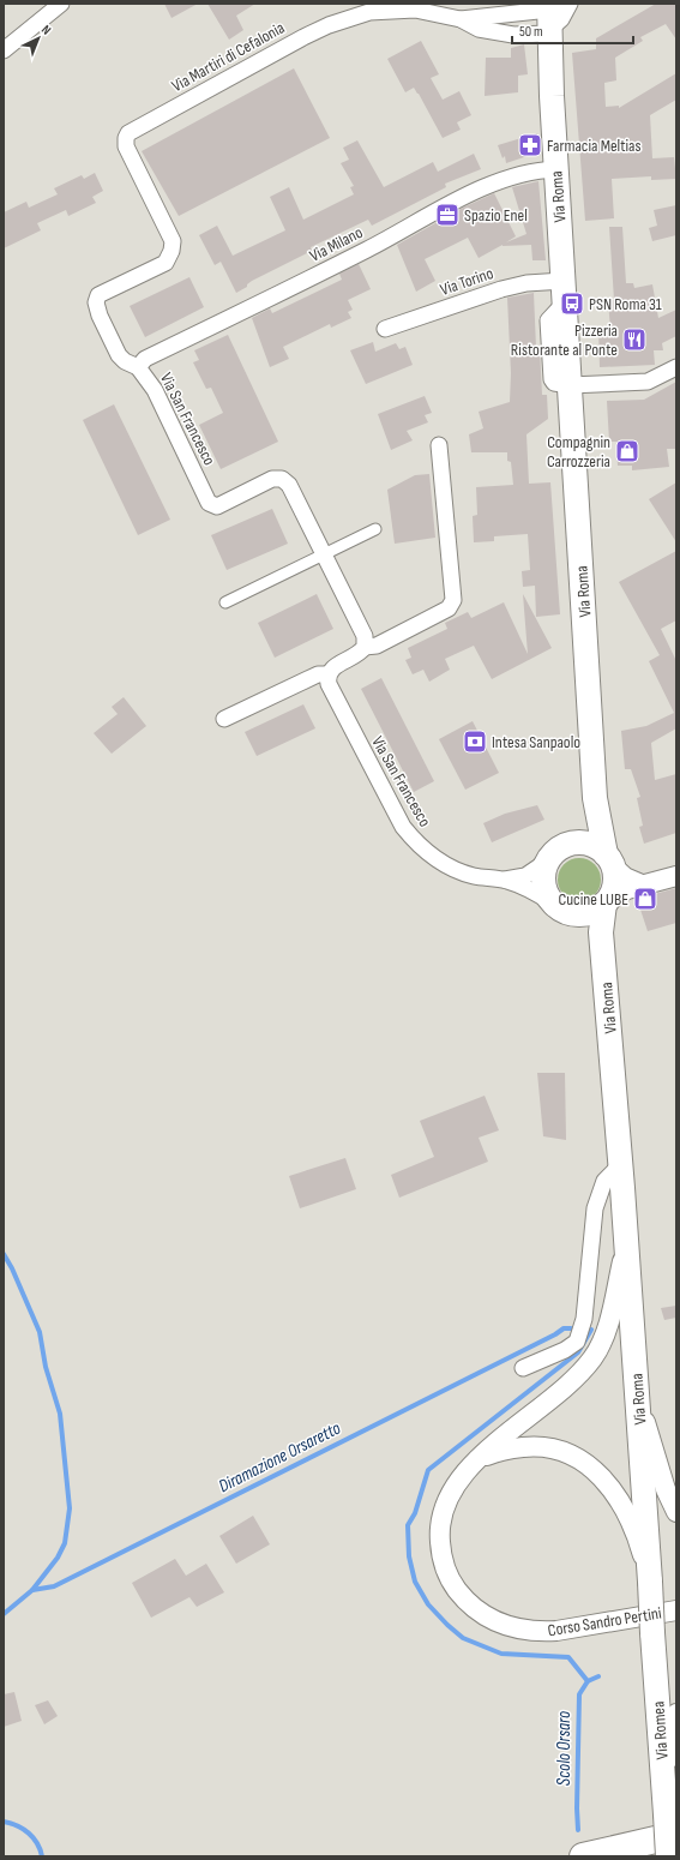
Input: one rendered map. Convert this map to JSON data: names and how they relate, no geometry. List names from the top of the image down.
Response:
{
  "streets": {
    "main road": ["Via Roma", "Via Romea"],
    "street": [
      "Via Martiri di Cefalonia",
      "Via Milano",
      "Via Torino",
      "Via San Francesco",
      "Corso Sandro Pertini"
    ]
  },
  "crossings": [
    ["Via Martiri di Cefalonia", "Via San Francesco"],
    ["Via Roma", "Via Milano"],
    ["Via Roma", "Via Torino"],
    ["Via Roma", "Via San Francesco"],
    ["Via Roma", "Corso Sandro Pertini"],
    ["Via Roma", "Via Romea"],
    ["Via Milano", "Via San Francesco"]
  ],
  "water": ["Diramazione Orsaretto", "Scolo Orsaro"],
  "places": {
    "pharmacy": ["Farmacia Meltias"],
    "office": ["Spazio Enel"],
    "bus stop": ["PSN Roma 31"],
    "restaurant": ["Pizzeria Ristorante al Ponte"],
    "shop": ["Compagnin Carrozzeria", "Cucine LUBE"],
    "bank": ["Intesa Sanpaolo"]
  },
  "scale_bar": "50 m",
  "north": "top right"
}
